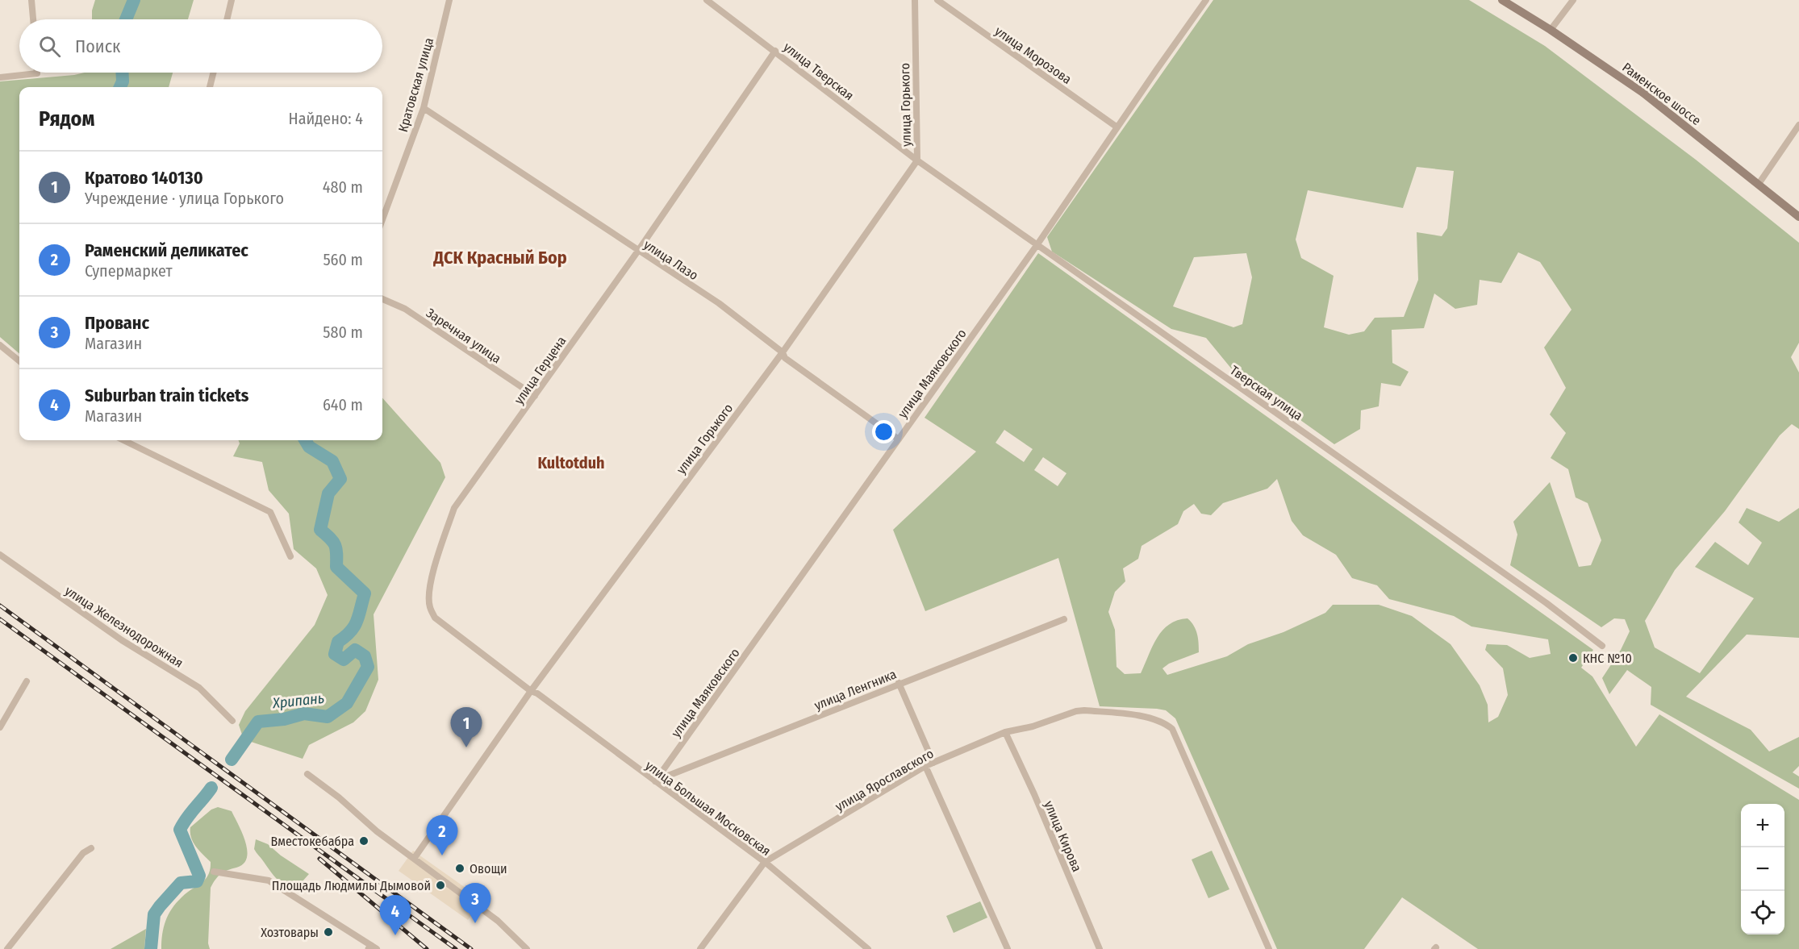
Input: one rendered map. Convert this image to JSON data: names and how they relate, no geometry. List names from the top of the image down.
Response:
{
  "streets": {
    "main road": ["Раменское шоссе"],
    "street": [
      "улица Морозова",
      "улица Тверская",
      "Кратовская улица",
      "улица Горького",
      "улица Лазо",
      "Заречная улица",
      "улица Герцена",
      "улица Маяковского",
      "Тверская улица",
      "улица Железнодорожная",
      "улица Ленгника",
      "улица Ярославского",
      "улица Большая Московская",
      "улица Кирова"
    ]
  },
  "crossings": [
    ["улица Морозова", "улица Маяковского"],
    ["улица Тверская", "улица Горького"],
    ["улица Тверская", "улица Герцена"],
    ["улица Тверская", "Тверская улица"],
    ["Кратовская улица", "улица Лазо"],
    ["улица Горького", "улица Лазо"],
    ["улица Горького", "улица Герцена"],
    ["улица Горького", "Тверская улица"],
    ["улица Горького", "улица Большая Московская"],
    ["улица Лазо", "улица Герцена"],
    ["улица Лазо", "улица Маяковского"],
    ["Заречная улица", "улица Герцена"],
    ["улица Герцена", "улица Большая Московская"],
    ["улица Маяковского", "Тверская улица"],
    ["улица Маяковского", "улица Ленгника"],
    ["улица Маяковского", "улица Большая Московская"],
    ["улица Ленгника", "улица Большая Московская"],
    ["улица Ярославского", "улица Большая Московская"],
    ["улица Ярославского", "улица Кирова"]
  ],
  "districts": ["ДСК Красный Бор", "Kultotduh"],
  "water": ["Хрипань"],
  "places": [
    "КНС №10",
    "Вместокебабра",
    "Овощи",
    "Площадь Людмилы Дымовой",
    "Хозтовары"
  ],
  "page": {
    "search": "Поиск",
    "heading": ["Рядом", "Найдено: 4"],
    "list": [
      {
        "mark": "1",
        "name": "Кратово 140130",
        "note": "Учреждение · улица Горького",
        "value": "480 m"
      },
      {
        "mark": "2",
        "name": "Раменский деликатес",
        "note": "Супермаркет",
        "value": "560 m"
      },
      {
        "mark": "3",
        "name": "Прованс",
        "note": "Магазин",
        "value": "580 m"
      },
      {
        "mark": "4",
        "name": "Suburban train tickets",
        "note": "Магазин",
        "value": "640 m"
      }
    ],
    "pins": [
      "1",
      "2",
      "3",
      "4"
    ],
    "map_buttons": ["+", "−"]
  }
}
